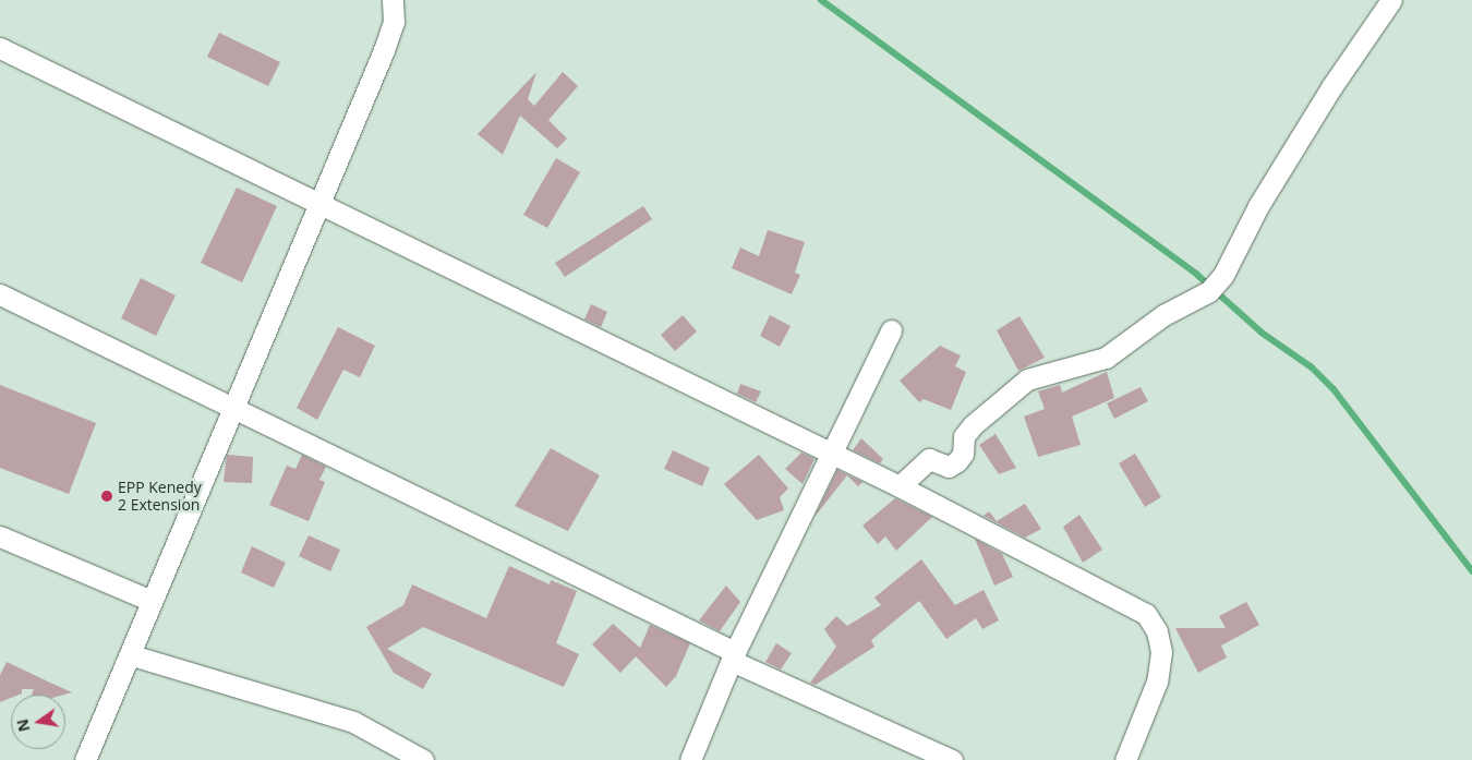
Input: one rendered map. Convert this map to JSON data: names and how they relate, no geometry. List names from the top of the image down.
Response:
{
  "places": ["EPP Kenedy 2 Extension"],
  "north": "left"
}
